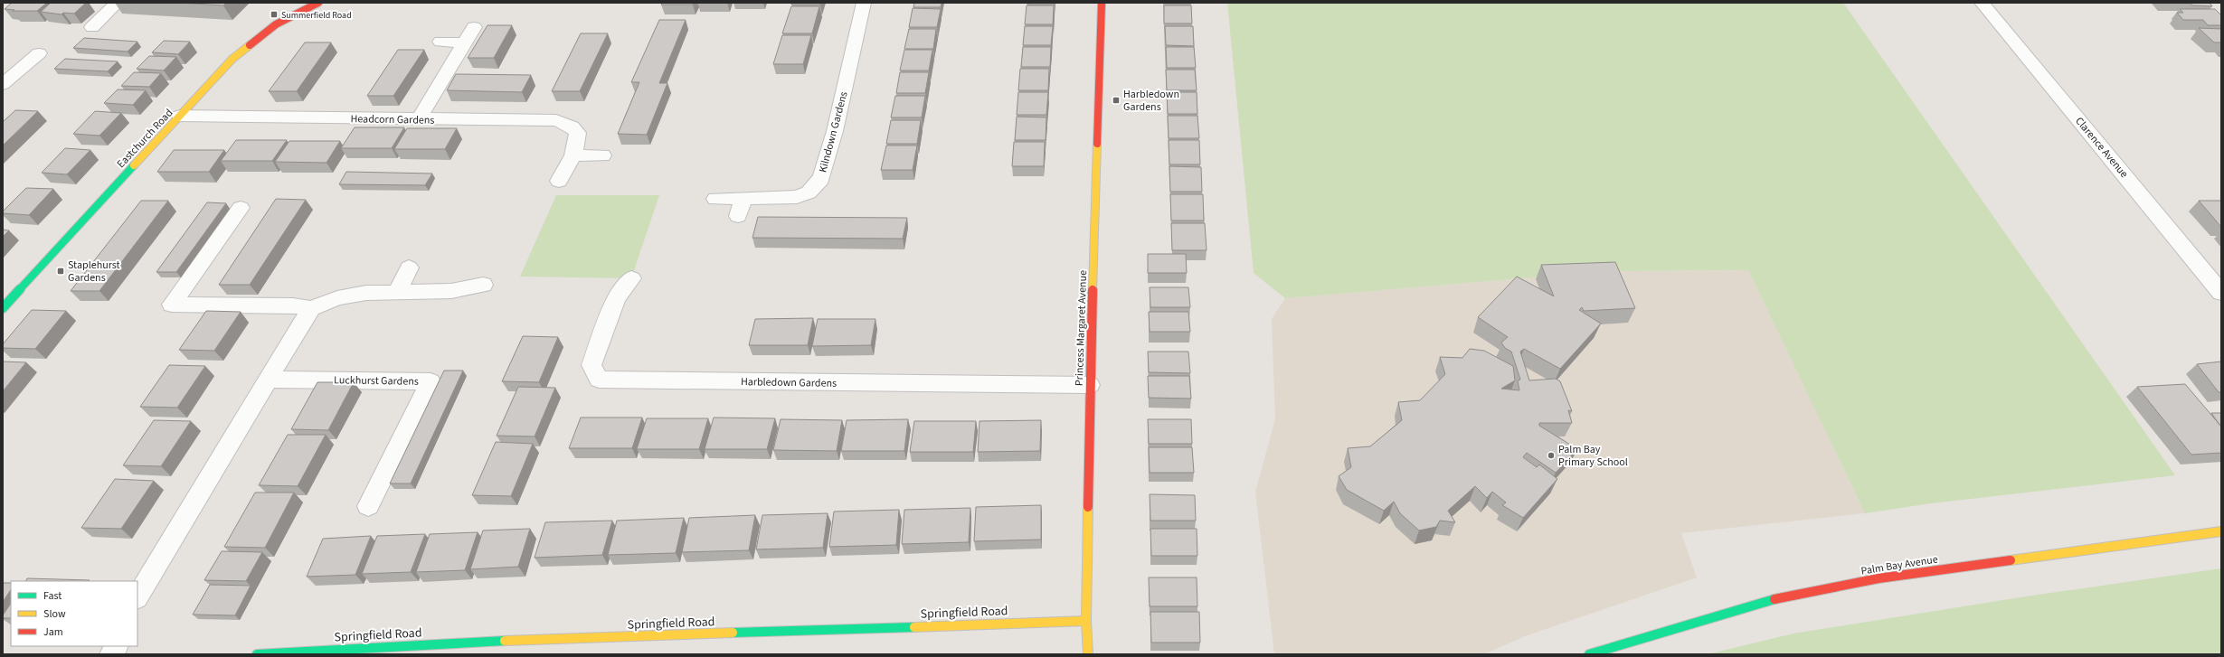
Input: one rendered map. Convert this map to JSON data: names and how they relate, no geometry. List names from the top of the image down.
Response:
{
  "streets": {
    "main road": [
      "Eastchurch Road",
      "Princess Margaret Avenue",
      "Palm Bay Avenue",
      "Springfield Road"
    ],
    "street": [
      "Headcorn Gardens",
      "Kilndown Gardens",
      "Clarence Avenue",
      "Luckhurst Gardens",
      "Harbledown Gardens"
    ]
  },
  "crossings": [
    ["Headcorn Gardens", "Eastchurch Road"],
    ["Princess Margaret Avenue", "Harbledown Gardens"],
    ["Princess Margaret Avenue", "Springfield Road"]
  ],
  "places": {
    "transit": ["Summerfield Road", "Harbledown Gardens", "Staplehurst Gardens"],
    "other": ["Palm Bay Primary School"]
  },
  "legend": ["Fast", "Slow", "Jam"]
}
